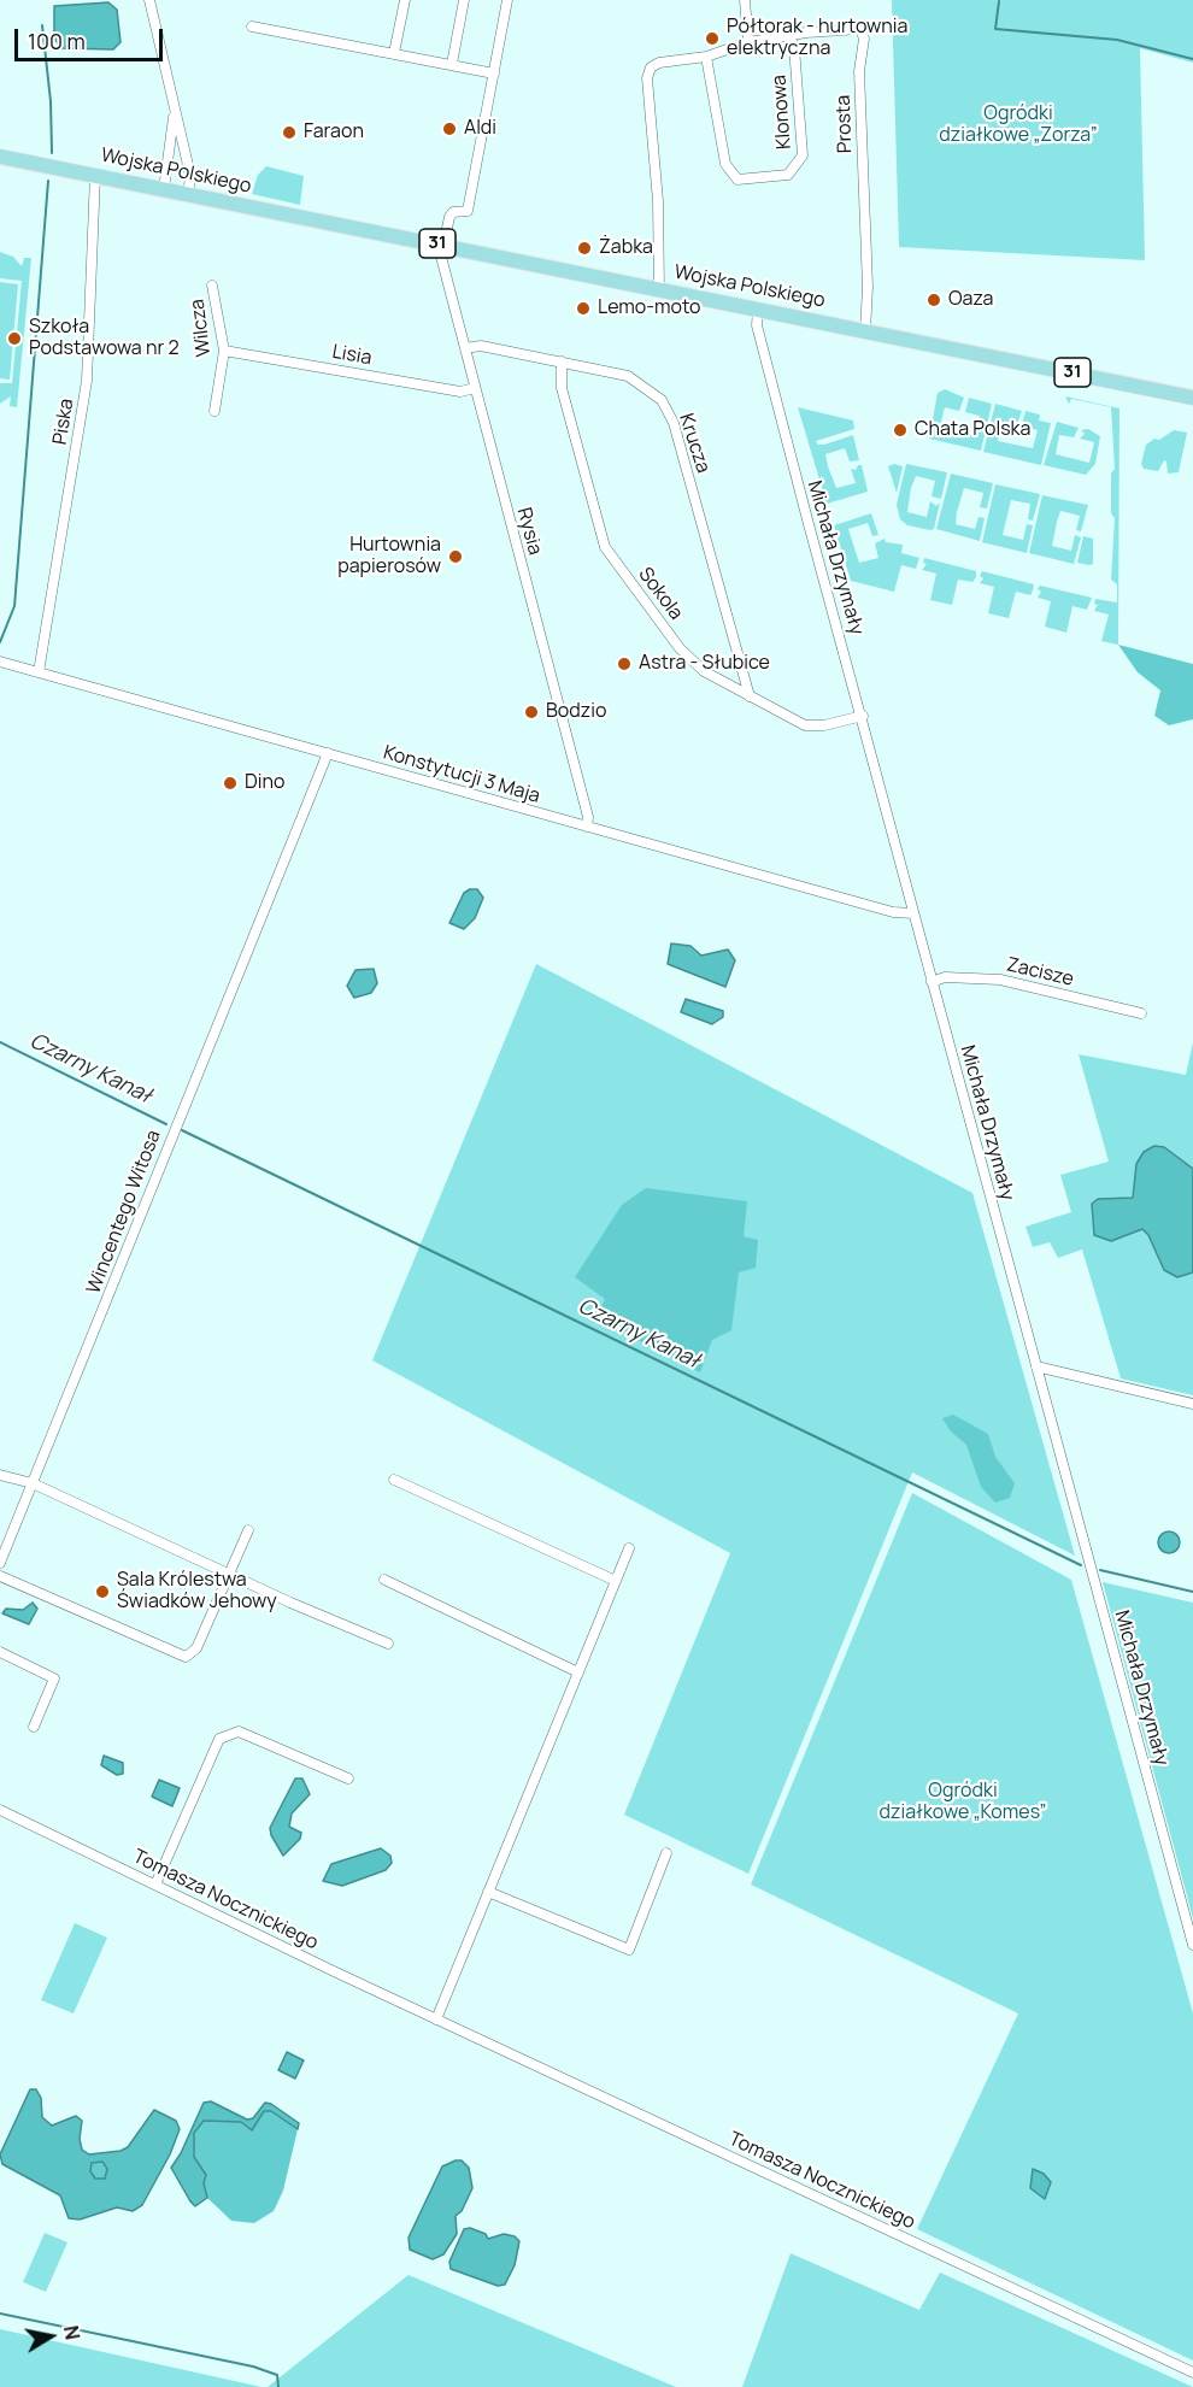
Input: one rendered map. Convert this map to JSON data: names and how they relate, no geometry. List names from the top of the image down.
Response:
{
  "streets": {
    "main road": ["Wojska Polskiego", "31"],
    "street": [
      "Klonowa",
      "Prosta",
      "Wilcza",
      "Lisia",
      "Piska",
      "Krucza",
      "Rysia",
      "Michała Drzymały",
      "Sokola",
      "Konstytucji 3 Maja",
      "Zacisze",
      "Wincentego Witosa",
      "Tomasza Nocznickiego"
    ]
  },
  "crossings": [
    ["Klonowa", "Prosta"],
    ["Prosta", "Wojska Polskiego"],
    ["Wojska Polskiego", "Piska"],
    ["Wojska Polskiego", "Rysia"],
    ["Wojska Polskiego", "Michała Drzymały"],
    ["Wilcza", "Lisia"],
    ["Lisia", "Rysia"],
    ["Piska", "Konstytucji 3 Maja"],
    ["Krucza", "Rysia"],
    ["Krucza", "Sokola"],
    ["Rysia", "Konstytucji 3 Maja"],
    ["Michała Drzymały", "Sokola"],
    ["Michała Drzymały", "Konstytucji 3 Maja"],
    ["Michała Drzymały", "Zacisze"],
    ["Konstytucji 3 Maja", "Wincentego Witosa"]
  ],
  "water": ["Czarny Kanał"],
  "parks": ["Ogródki działkowe „Zorza”", "Ogródki działkowe „Komes”"],
  "places": [
    "Półtorak - hurtownia elektryczna",
    "Aldi",
    "Faraon",
    "Żabka",
    "Oaza",
    "Lemo-moto",
    "Szkoła Podstawowa nr 2",
    "Chata Polska",
    "Hurtownia papierosów",
    "Astra - Słubice",
    "Bodzio",
    "Dino",
    "Sala Królestwa Świadków Jehowy"
  ],
  "scale_bar": "100 m",
  "north": "right"
}
